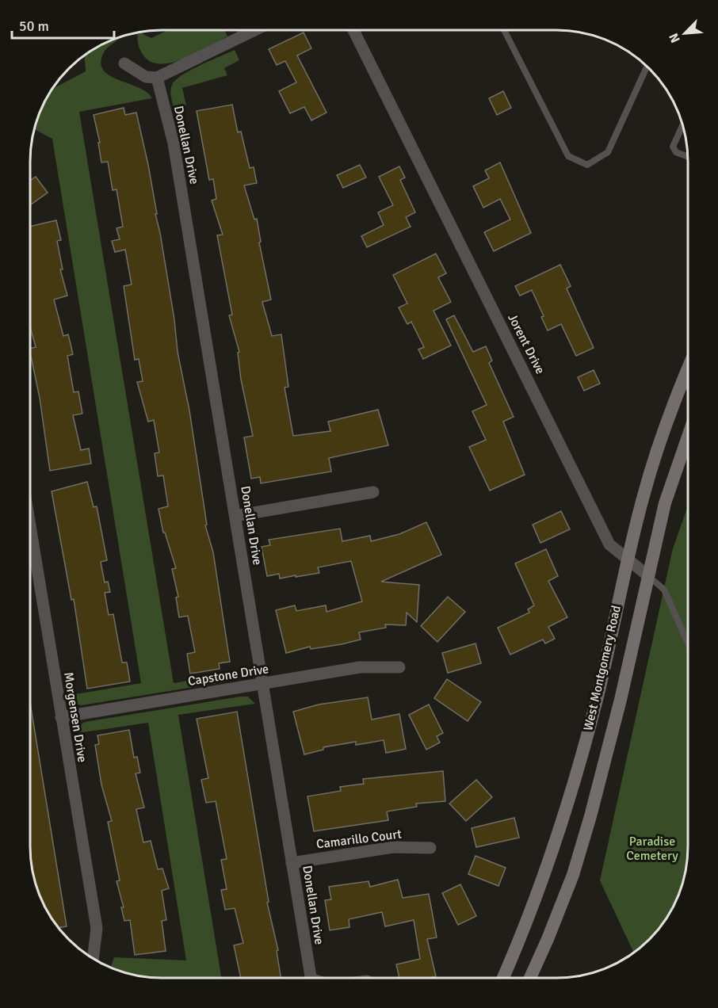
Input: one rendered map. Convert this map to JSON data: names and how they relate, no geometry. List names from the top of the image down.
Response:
{
  "streets": {
    "main road": ["West Montgomery Road"],
    "street": [
      "Donellan Drive",
      "Jorent Drive",
      "Capstone Drive",
      "Morgensen Drive",
      "Camarillo Court"
    ]
  },
  "crossings": [
    ["Donellan Drive", "Capstone Drive"],
    ["Donellan Drive", "Camarillo Court"],
    ["Jorent Drive", "West Montgomery Road"],
    ["Capstone Drive", "Morgensen Drive"]
  ],
  "parks": ["Paradise Cemetery"],
  "scale_bar": "50 m",
  "north": "bottom left"
}
